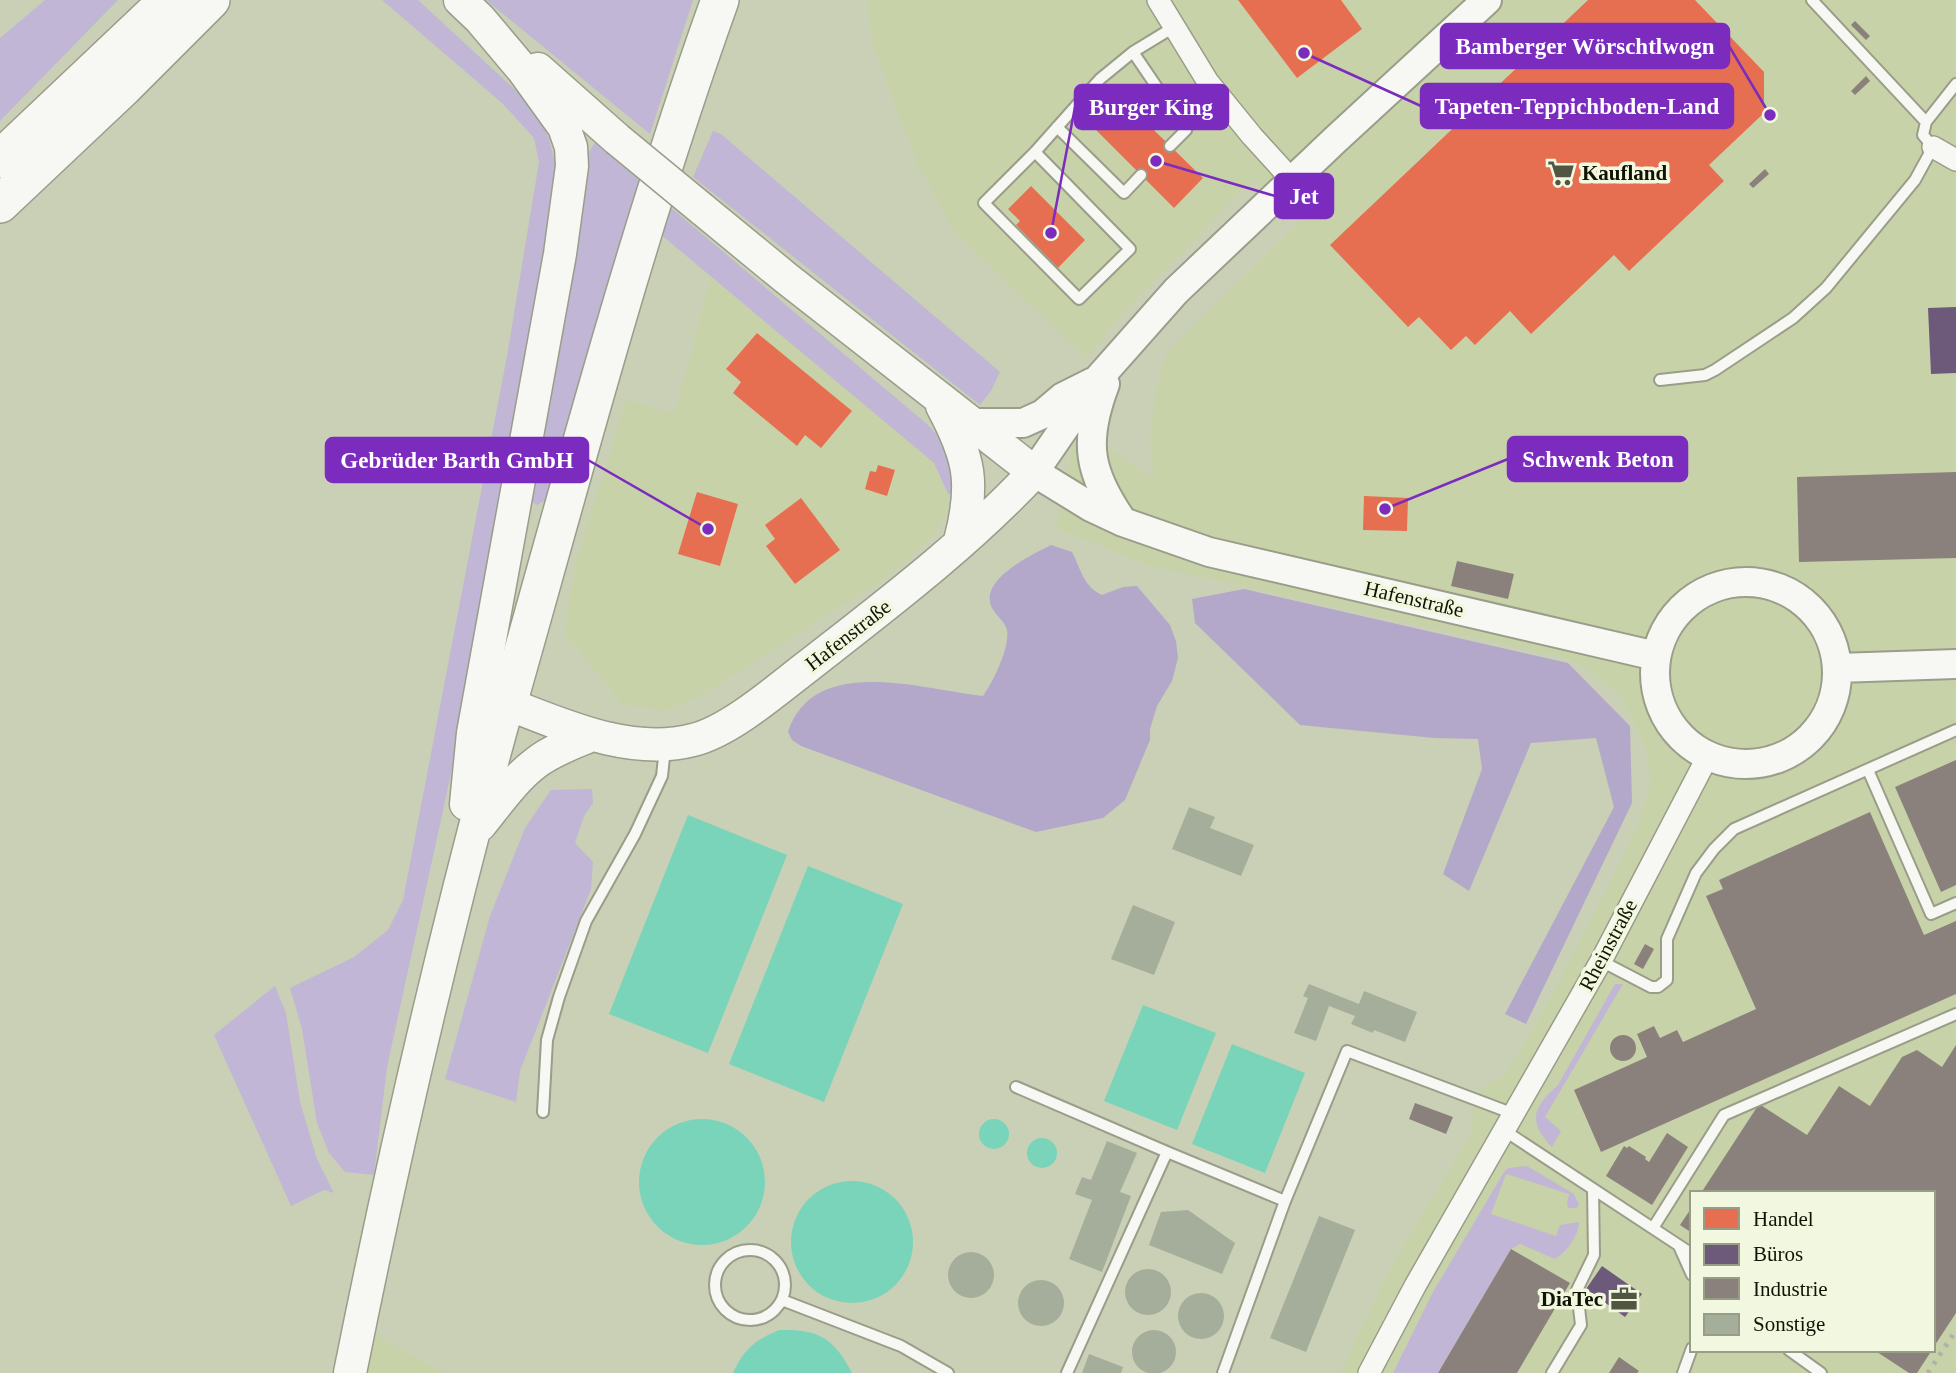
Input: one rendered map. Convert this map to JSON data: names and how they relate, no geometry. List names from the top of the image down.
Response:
{
  "streets": {
    "main road": ["Hafenstraße"],
    "street": ["Rheinstraße"]
  },
  "crossings": [
    ["Hafenstraße", "Rheinstraße"]
  ],
  "places": {
    "other": [
      "Tapeten-Teppichboden-Land",
      "Bamberger Wörschtlwogn",
      "Jet",
      "Burger King",
      "Schwenk Beton",
      "Gebrüder Barth GmbH"
    ],
    "supermarket": ["Kaufland"],
    "office": ["DiaTec"]
  },
  "legend": [
    "Handel",
    "Büros",
    "Industrie",
    "Sonstige"
  ]
}
